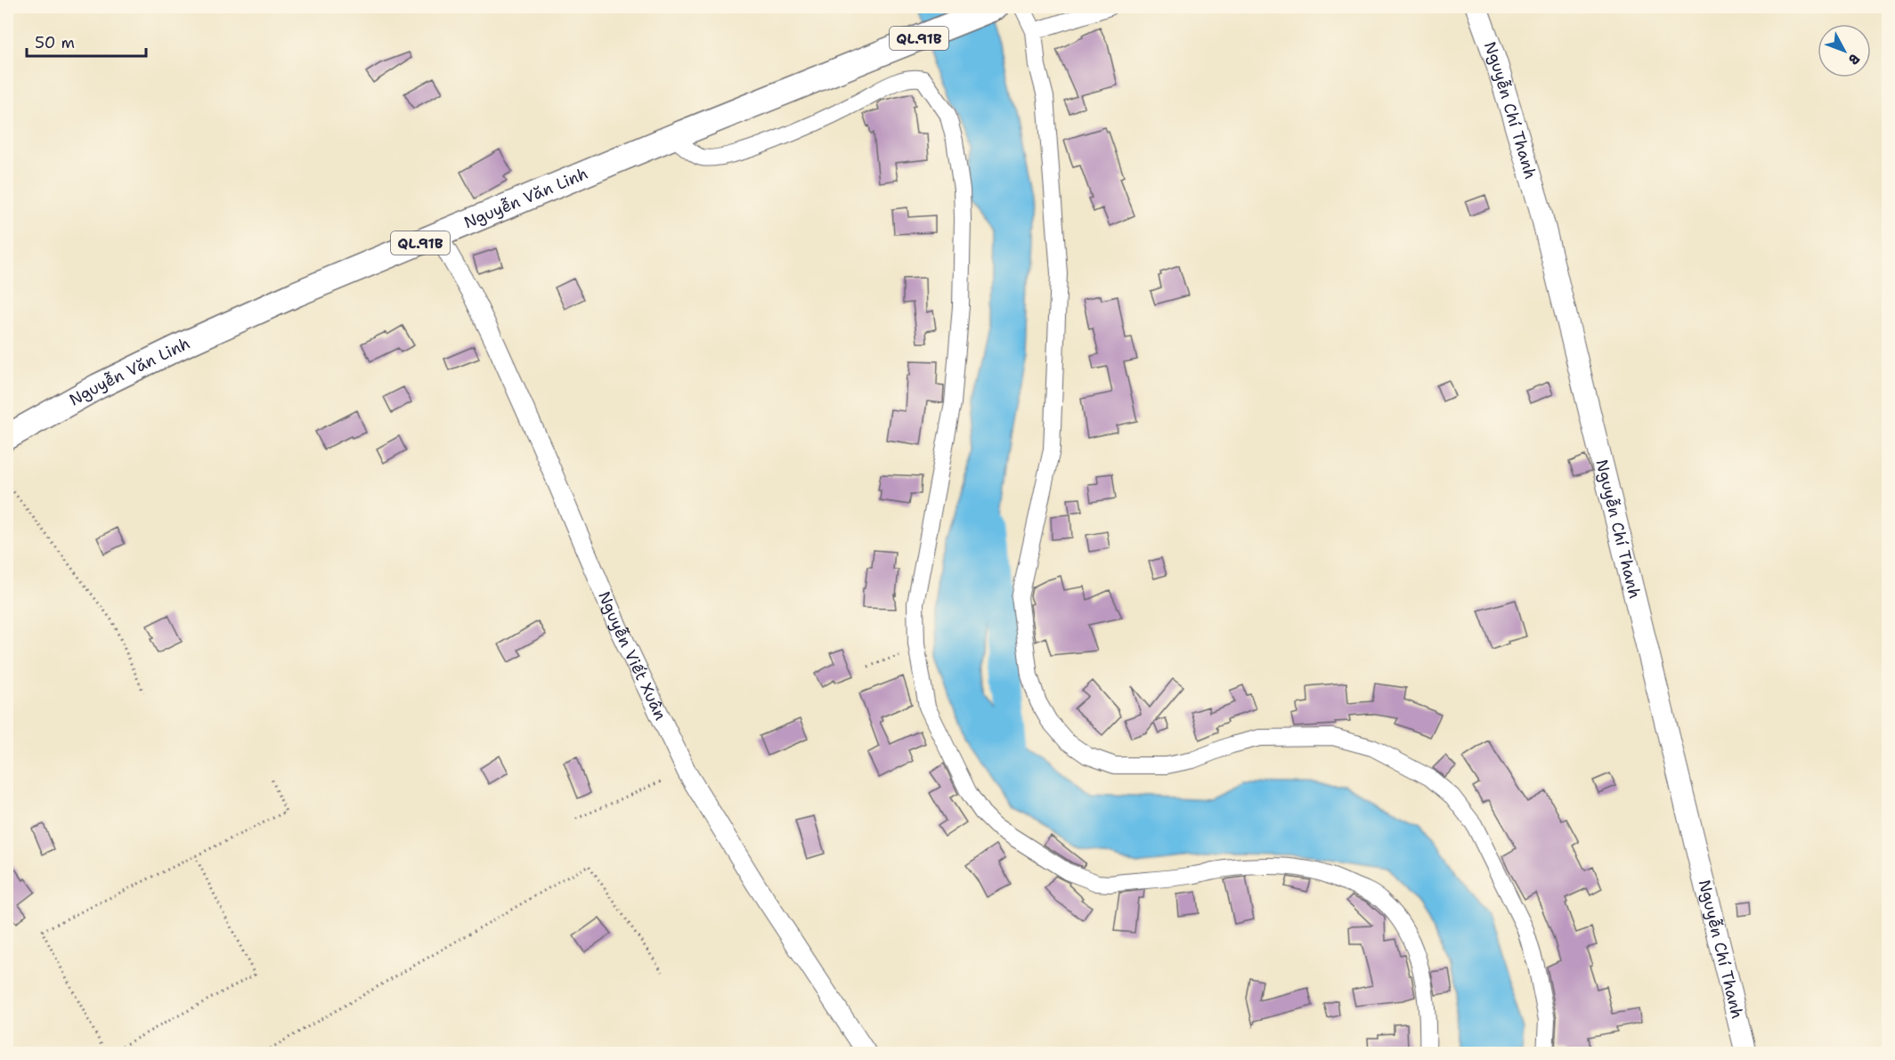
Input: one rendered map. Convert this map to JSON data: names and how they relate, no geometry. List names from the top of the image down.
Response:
{
  "streets": {
    "highway": ["QL.91B", "Nguyễn Văn Linh"],
    "main road": ["Nguyễn Chí Thanh"],
    "street": ["Nguyễn Viết Xuân"]
  },
  "crossings": [
    ["Nguyễn Văn Linh", "Nguyễn Viết Xuân"]
  ],
  "scale_bar": "50 m",
  "north": "bottom right"
}
